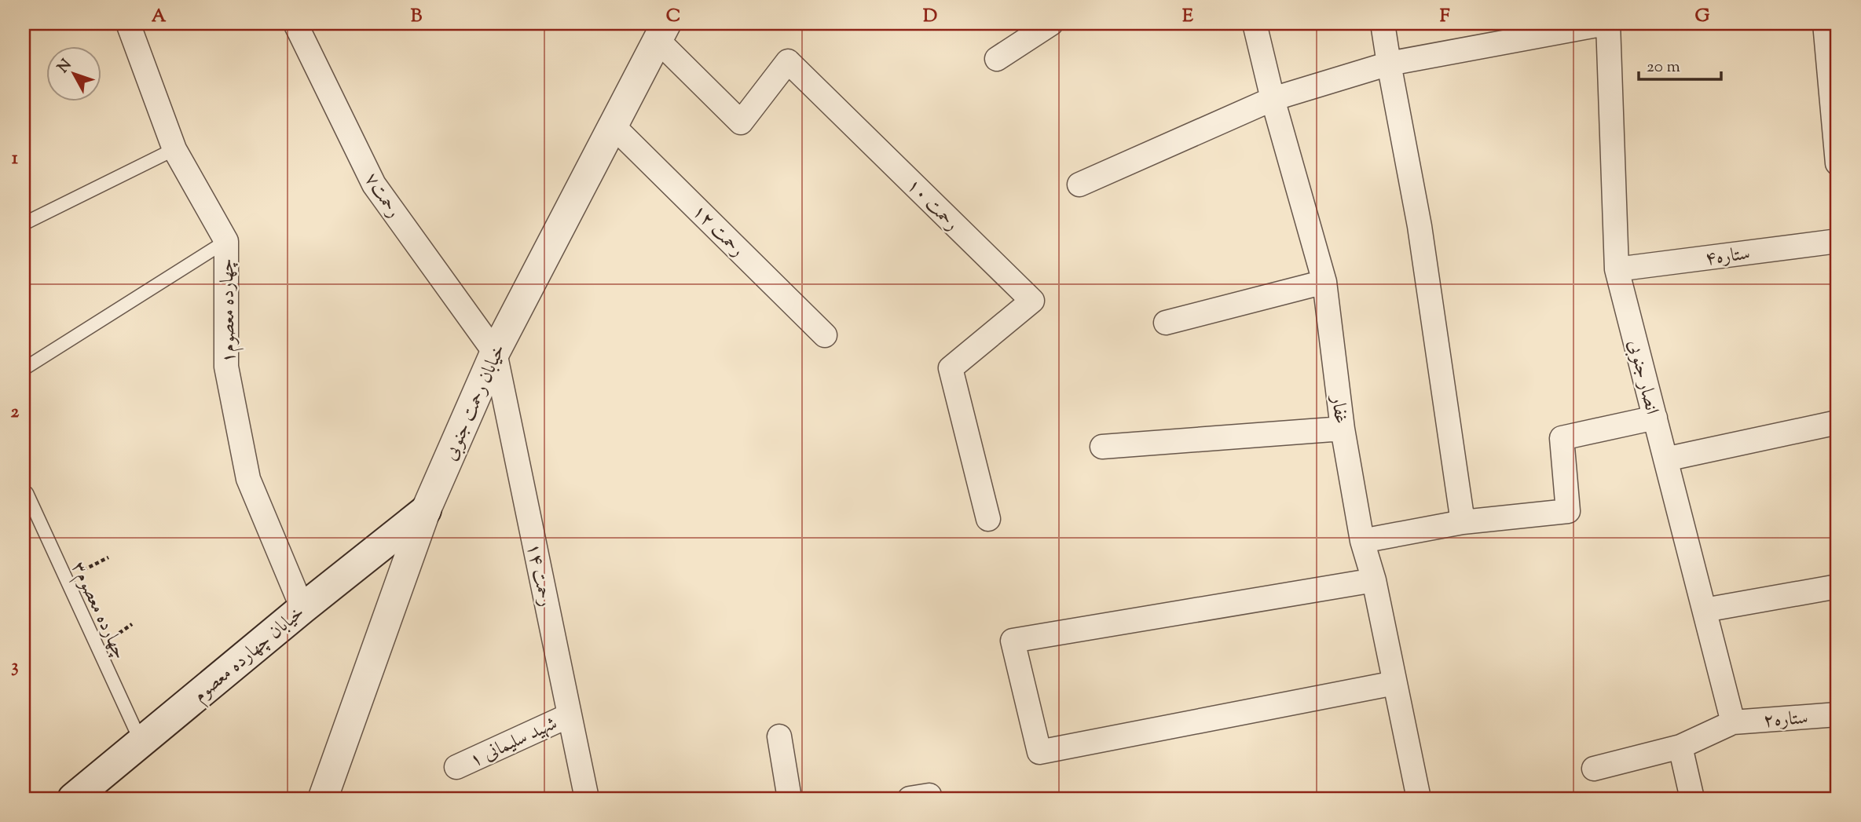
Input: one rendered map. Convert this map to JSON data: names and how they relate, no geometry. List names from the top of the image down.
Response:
{
  "streets": {
    "main road": ["خیابان چهارده معصوم"],
    "street": [
      "رحمت۷",
      "رحمت ۱۰",
      "رحمت ۱۲",
      "ستاره۴",
      "چهارده معصوم۱",
      "انصار جنوبی",
      "خیابان رحمت جنوبی",
      "غفار",
      "رحمت ۱۴",
      "ستاره۲",
      "شهید سلیمانی ۱"
    ],
    "lane": ["چهارده معصوم۳"]
  },
  "crossings": [
    ["رحمت۷", "خیابان رحمت جنوبی"],
    ["رحمت۷", "رحمت ۱۴"],
    ["رحمت ۱۰", "خیابان رحمت جنوبی"],
    ["رحمت ۱۲", "خیابان رحمت جنوبی"],
    ["ستاره۴", "انصار جنوبی"],
    ["چهارده معصوم۱", "خیابان چهارده معصوم"],
    ["انصار جنوبی", "ستاره۲"],
    ["خیابان رحمت جنوبی", "رحمت ۱۴"],
    ["خیابان رحمت جنوبی", "خیابان چهارده معصوم"],
    ["رحمت ۱۴", "شهید سلیمانی ۱"],
    ["چهارده معصوم۳", "خیابان چهارده معصوم"]
  ],
  "scale_bar": "20 m",
  "north": "top left",
  "grid": {
    "columns": [
      "A",
      "B",
      "C",
      "D",
      "E",
      "F",
      "G"
    ],
    "rows": ["1", "2", "3"]
  }
}
